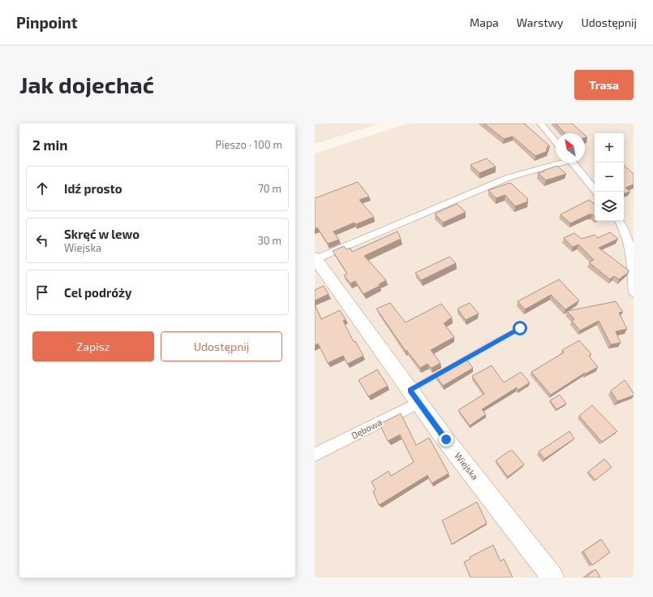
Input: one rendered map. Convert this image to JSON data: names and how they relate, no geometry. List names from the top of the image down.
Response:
{
  "streets": {
    "street": ["Dębowa", "Wiejska"]
  },
  "crossings": [
    ["Dębowa", "Wiejska"]
  ],
  "north": "top left",
  "page": {
    "header": "Pinpoint",
    "nav": ["Mapa", "Warstwy", "Udostępnij"],
    "buttons": [
      "Trasa",
      ["Zapisz", "Udostępnij"]
    ],
    "title": "Jak dojechać",
    "heading": ["2 min", "Pieszo · 100 m"],
    "map_buttons": ["+", "−"],
    "list": [
      ["Idź prosto", "70 m"],
      ["Skręć w lewo", "Wiejska", "30 m"],
      "Cel podróży"
    ]
  }
}
